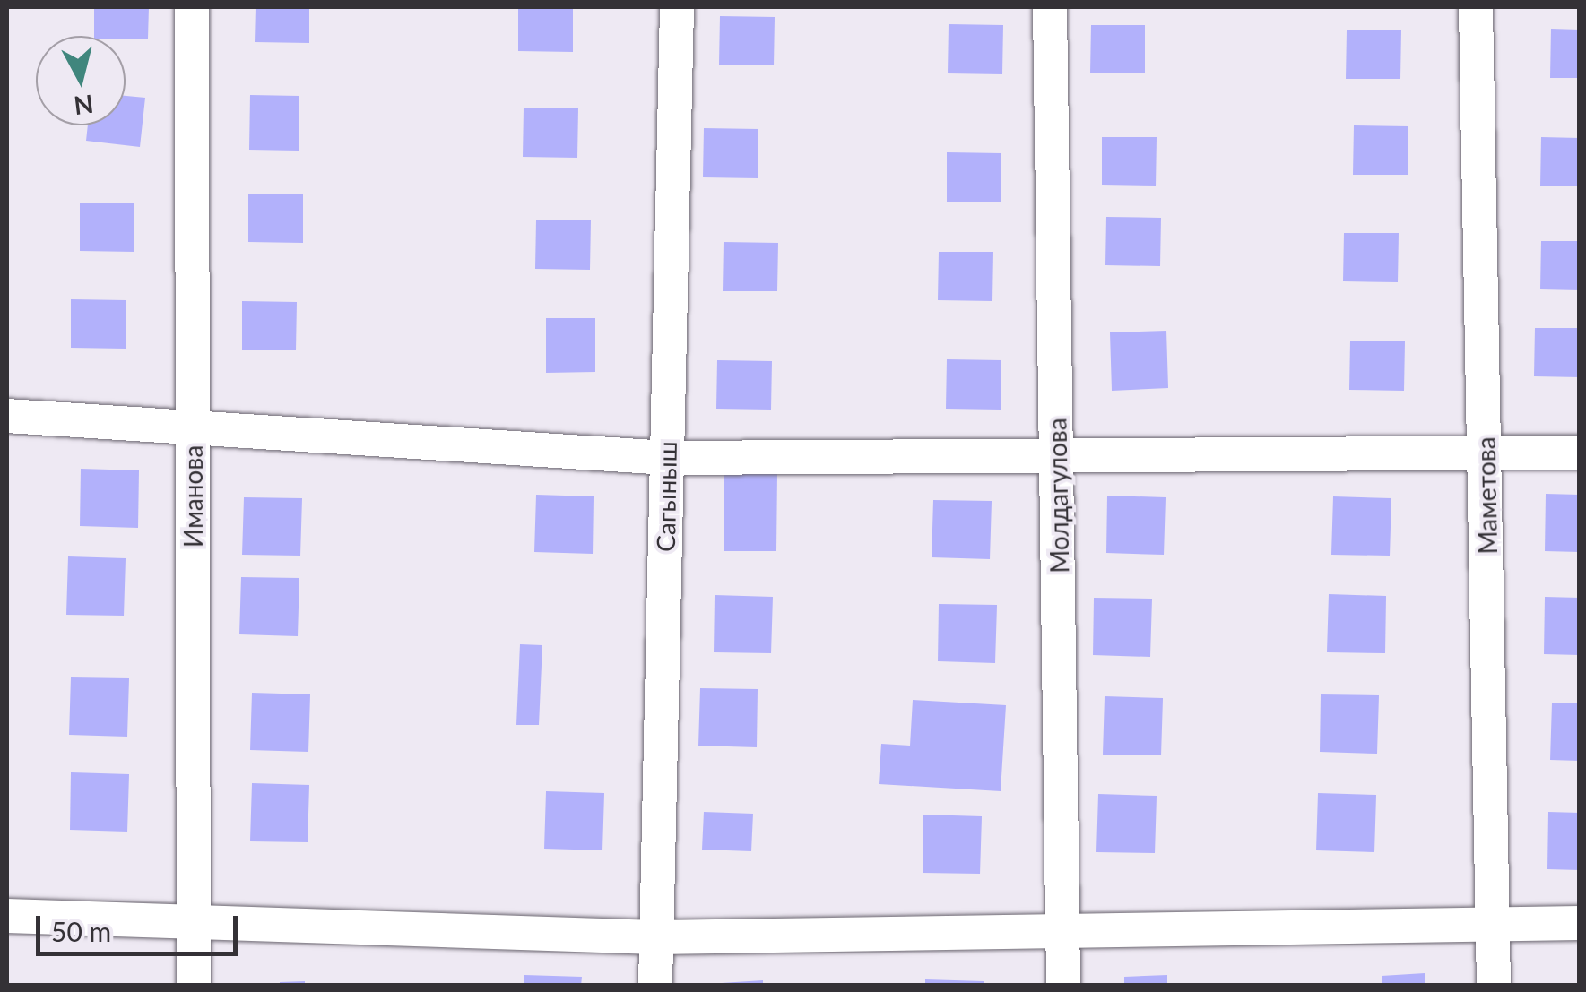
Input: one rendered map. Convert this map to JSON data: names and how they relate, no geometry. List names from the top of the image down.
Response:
{
  "streets": {
    "street": [
      "Молдагулова",
      "Маметова",
      "Иманова",
      "Сагыныш"
    ]
  },
  "scale_bar": "50 m",
  "north": "bottom"
}
